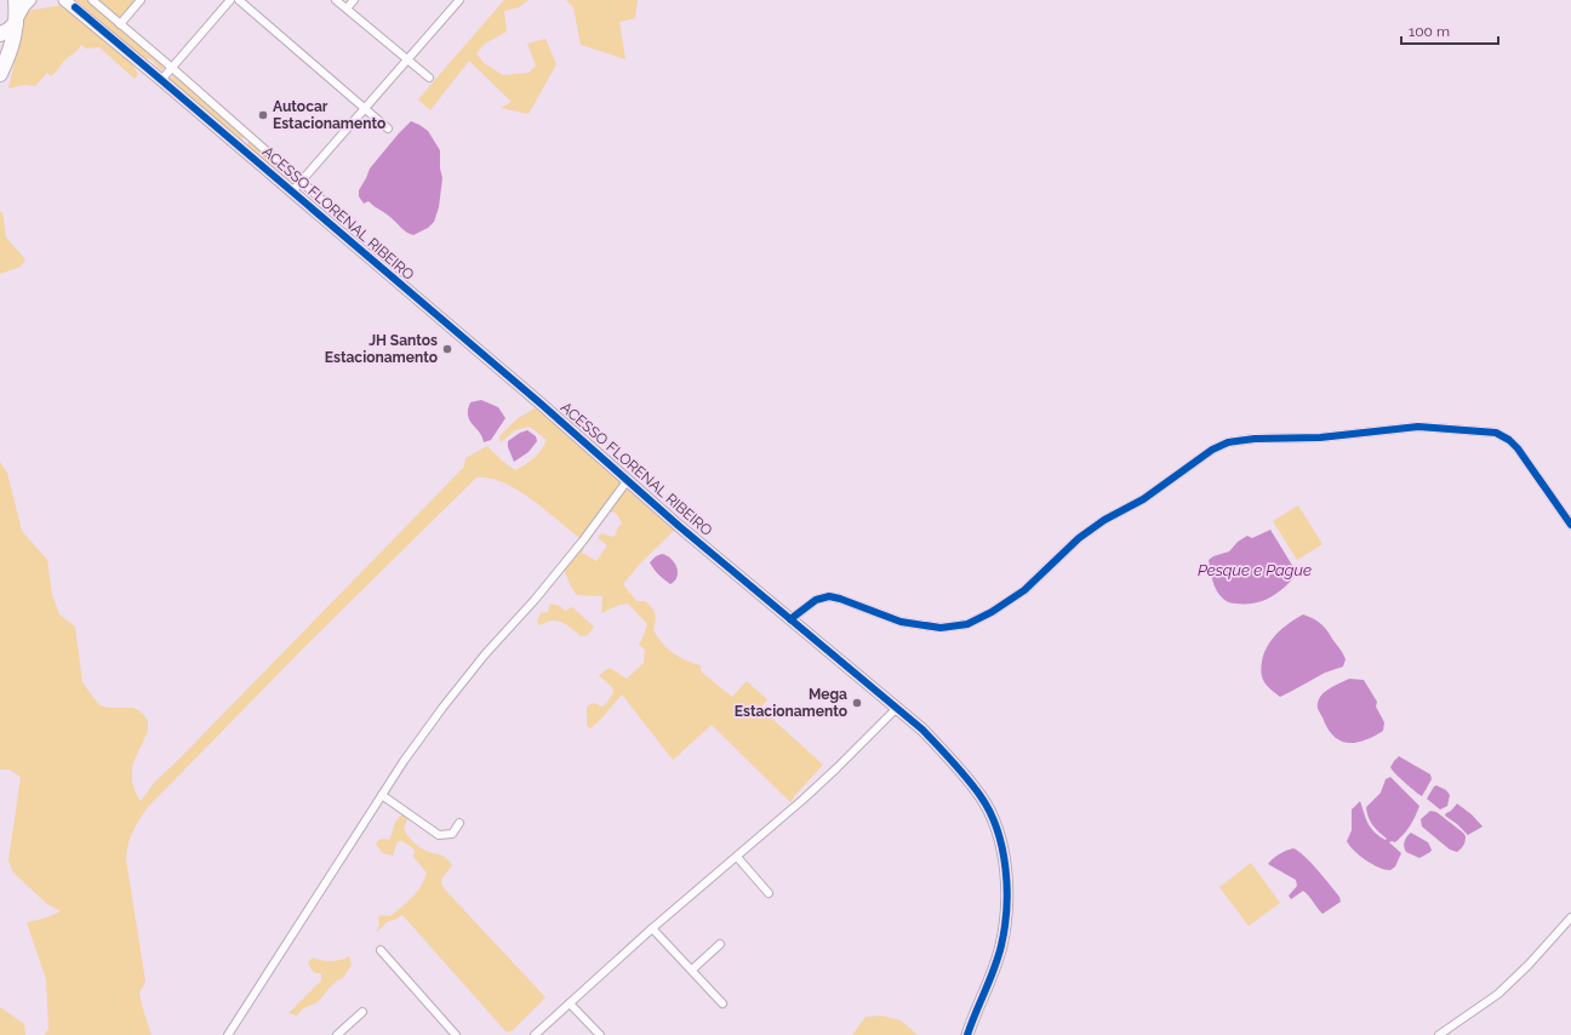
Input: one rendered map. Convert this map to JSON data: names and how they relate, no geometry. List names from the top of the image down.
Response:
{
  "streets": {
    "street": ["ACESSO FLORENAL RIBEIRO"]
  },
  "water": ["Pesque e Pague"],
  "places": ["Autocar Estacionamento", "JH Santos Estacionamento", "Mega Estacionamento"],
  "scale_bar": "100 m"
}
